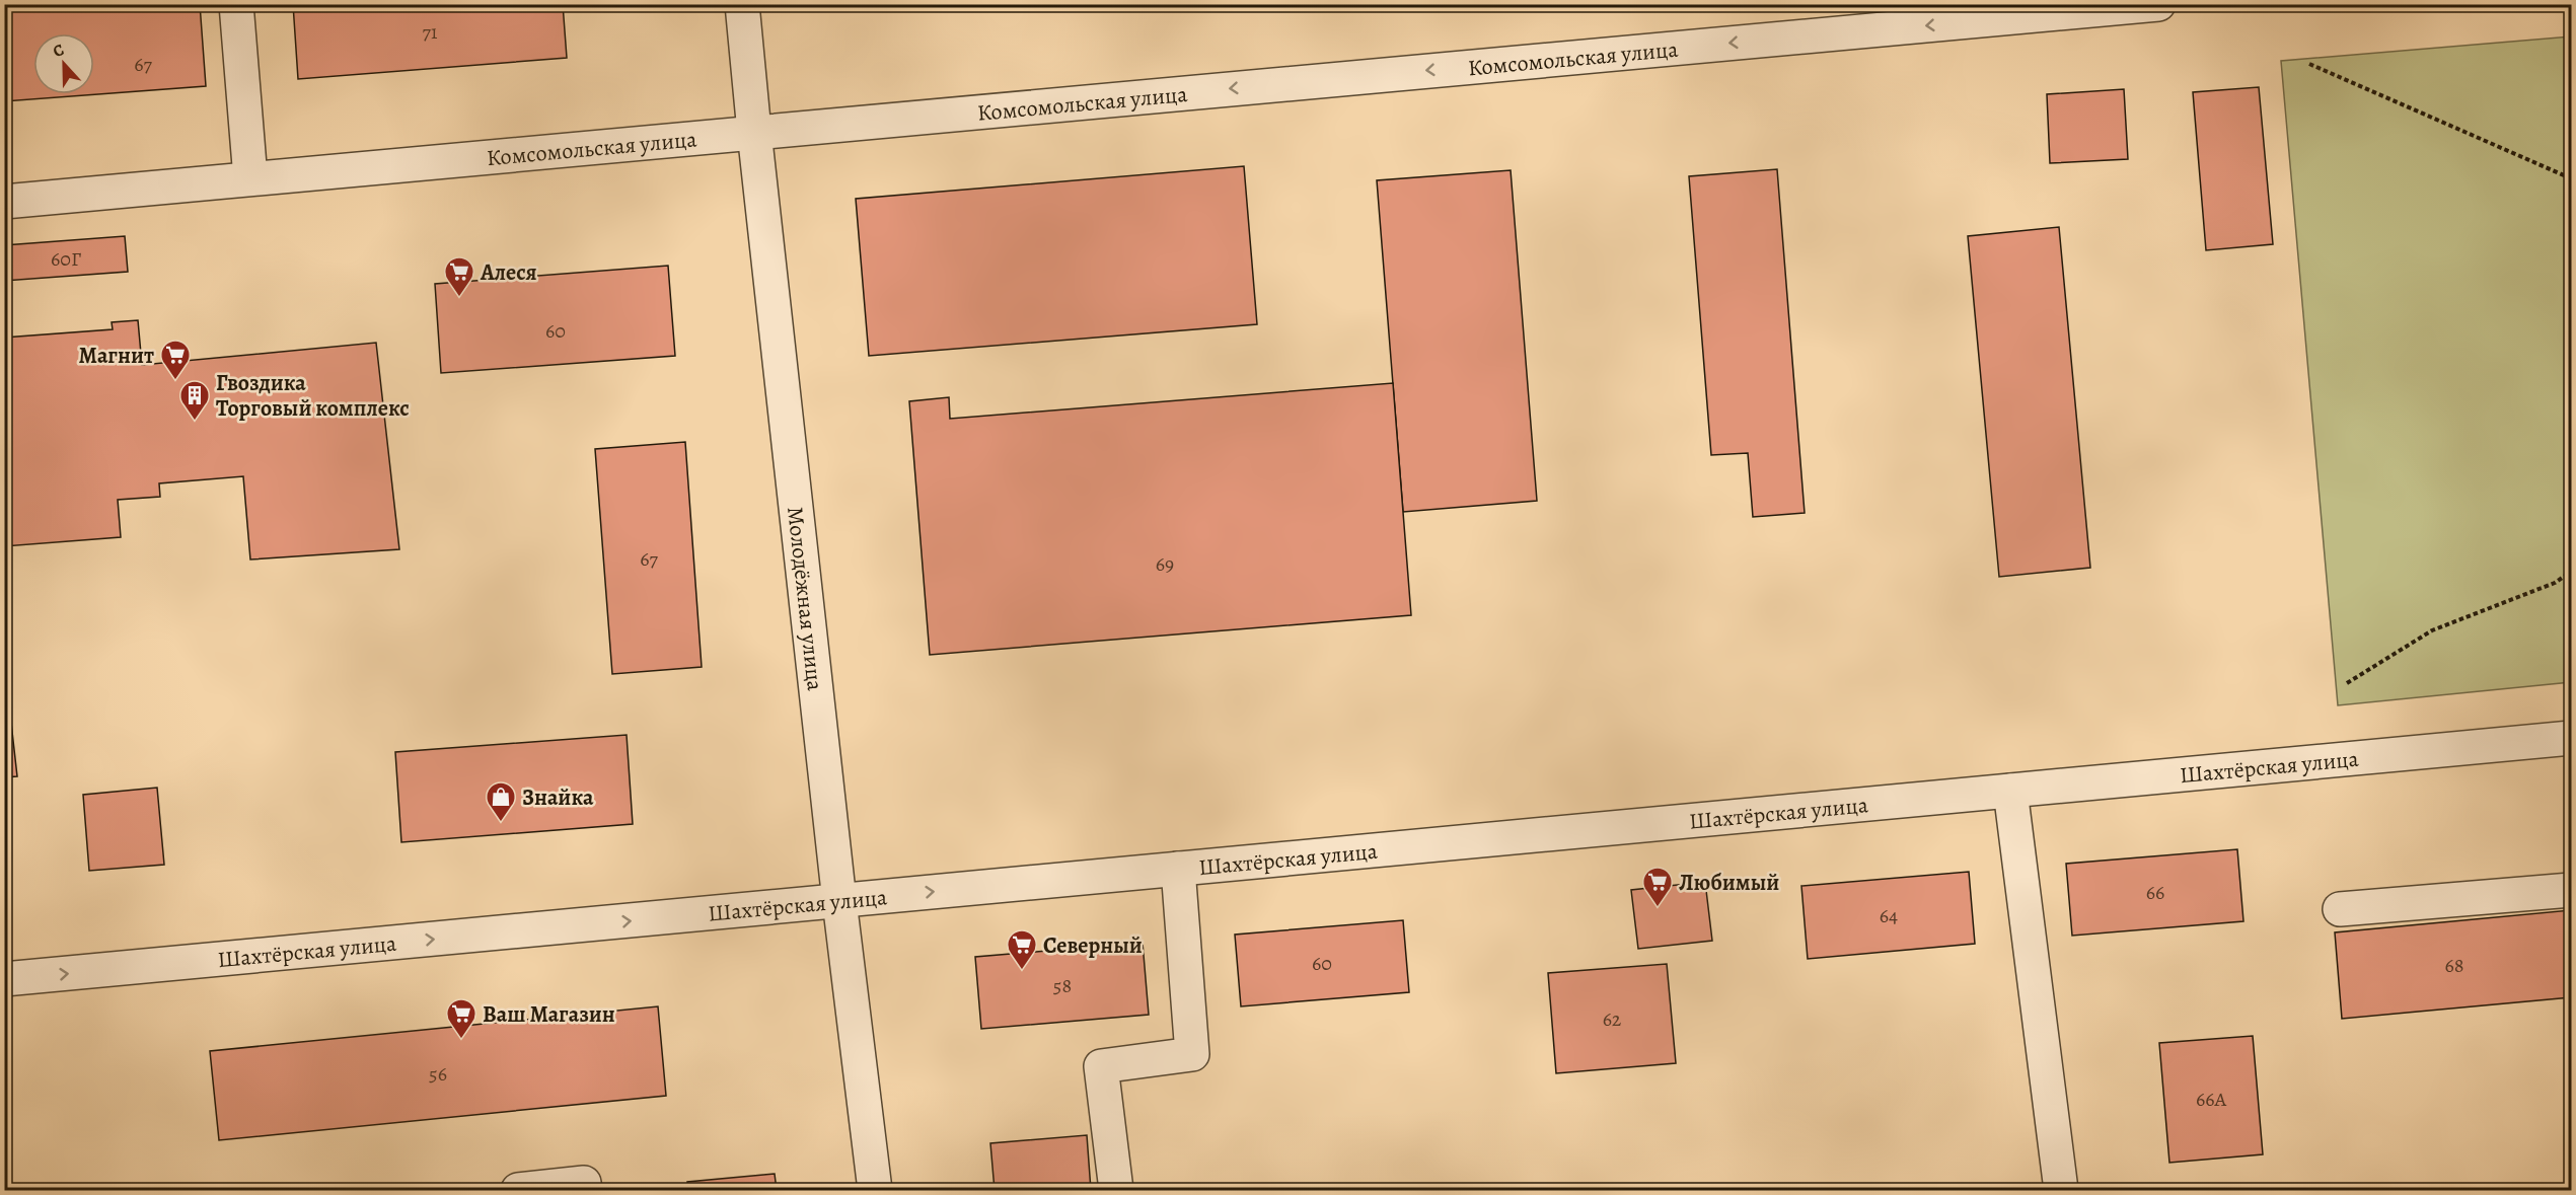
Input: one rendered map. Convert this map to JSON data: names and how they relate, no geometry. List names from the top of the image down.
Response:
{
  "streets": {
    "street": ["Комсомольская улица", "Молодёжная улица", "Шахтёрская улица"]
  },
  "crossings": [
    ["Комсомольская улица", "Молодёжная улица"],
    ["Молодёжная улица", "Шахтёрская улица"]
  ],
  "one_way": ["Комсомольская улица", "Шахтёрская улица"],
  "places": {
    "supermarket": [
      "Алеся",
      "Магнит",
      "Любимый",
      "Северный",
      "Ваш Магазин"
    ],
    "building": ["Гвоздика Торговый комплекс"],
    "shop": ["Знайка"]
  },
  "house_numbers": [
    "71",
    "67",
    "60Г",
    "60",
    "67",
    "69",
    "66",
    "64",
    "60",
    "68",
    "58",
    "62",
    "56",
    "66А"
  ],
  "north": "top"
}
